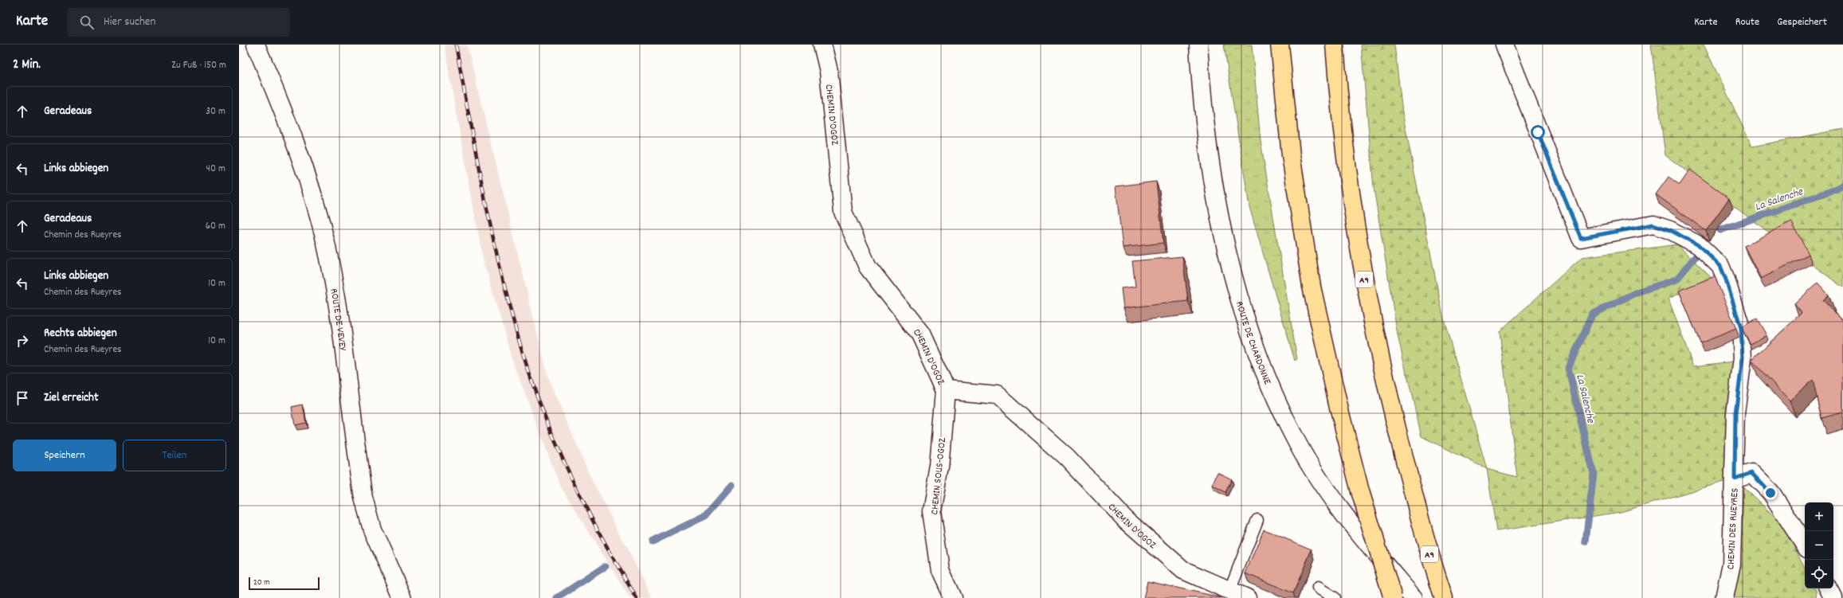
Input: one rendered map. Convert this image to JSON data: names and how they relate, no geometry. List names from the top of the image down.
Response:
{
  "streets": {
    "highway": ["A9"],
    "street": [
      "CHEMIN D'OGOZ",
      "ROUTE DE VEVEY",
      "ROUTE DE CHARDONNE",
      "CHEMIN SOUS-OGOZ",
      "CHEMIN DES RUEYRES"
    ]
  },
  "crossings": [
    ["CHEMIN D'OGOZ", "CHEMIN SOUS-OGOZ"]
  ],
  "water": ["La Salenche"],
  "scale_bar": "20 m",
  "page": {
    "header": "Karte",
    "search": "Hier suchen",
    "nav": ["Karte", "Route", "Gespeichert"],
    "heading": ["2 Min.", "Zu Fuß · 150 m"],
    "list": [
      ["Geradeaus", "30 m"],
      ["Links abbiegen", "40 m"],
      ["Geradeaus", "Chemin des Rueyres", "60 m"],
      ["Links abbiegen", "Chemin des Rueyres", "10 m"],
      ["Rechts abbiegen", "Chemin des Rueyres", "10 m"],
      "Ziel erreicht"
    ],
    "buttons": ["Speichern", "Teilen"],
    "map_buttons": ["+", "−"],
    "scale": "20 m"
  }
}
